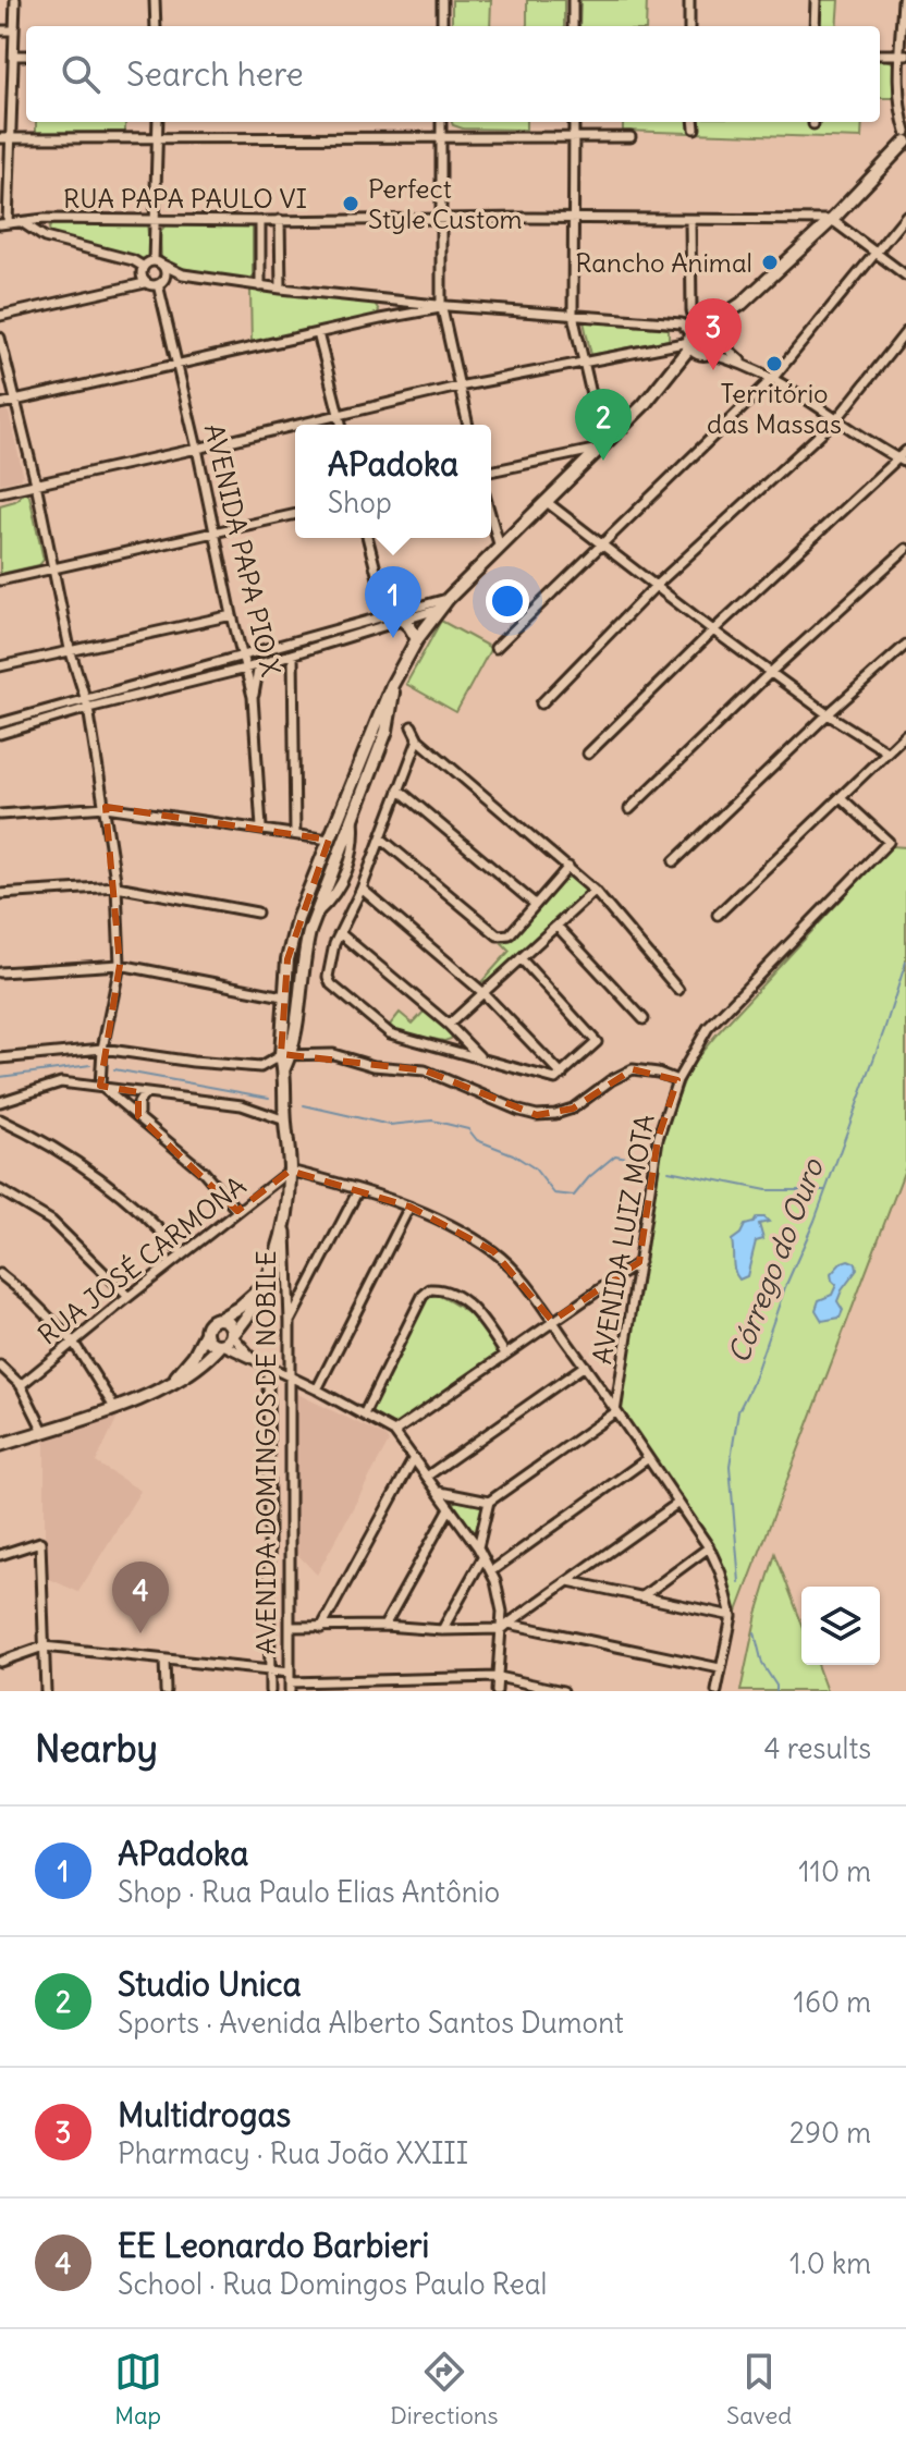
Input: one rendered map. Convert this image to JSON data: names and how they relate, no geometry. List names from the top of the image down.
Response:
{
  "streets": {
    "street": [
      "RUA PAPA PAULO VI",
      "AVENIDA PAPA PIO X",
      "AVENIDA LUIZ MOTA",
      "RUA JOSÉ CARMONA",
      "AVENIDA DOMINGOS DE NOBILE"
    ]
  },
  "water": ["Córrego do Ouro"],
  "places": ["Perfect Style Custom", "Rancho Animal", "Território das Massas"],
  "page": {
    "search": "Search here",
    "pins": [
      "3",
      "2",
      "1",
      "4"
    ],
    "popup": ["APadoka", "Shop"],
    "heading": ["Nearby", "4 results"],
    "list": [
      {
        "mark": "1",
        "name": "APadoka",
        "note": "Shop · Rua Paulo Elias Antônio",
        "value": "110 m"
      },
      {
        "mark": "2",
        "name": "Studio Unica",
        "note": "Sports · Avenida Alberto Santos Dumont",
        "value": "160 m"
      },
      {
        "mark": "3",
        "name": "Multidrogas",
        "note": "Pharmacy · Rua João XXIII",
        "value": "290 m"
      },
      {
        "mark": "4",
        "name": "EE Leonardo Barbieri",
        "note": "School · Rua Domingos Paulo Real",
        "value": "1.0 km"
      }
    ],
    "nav": ["Map", "Directions", "Saved"]
  }
}
